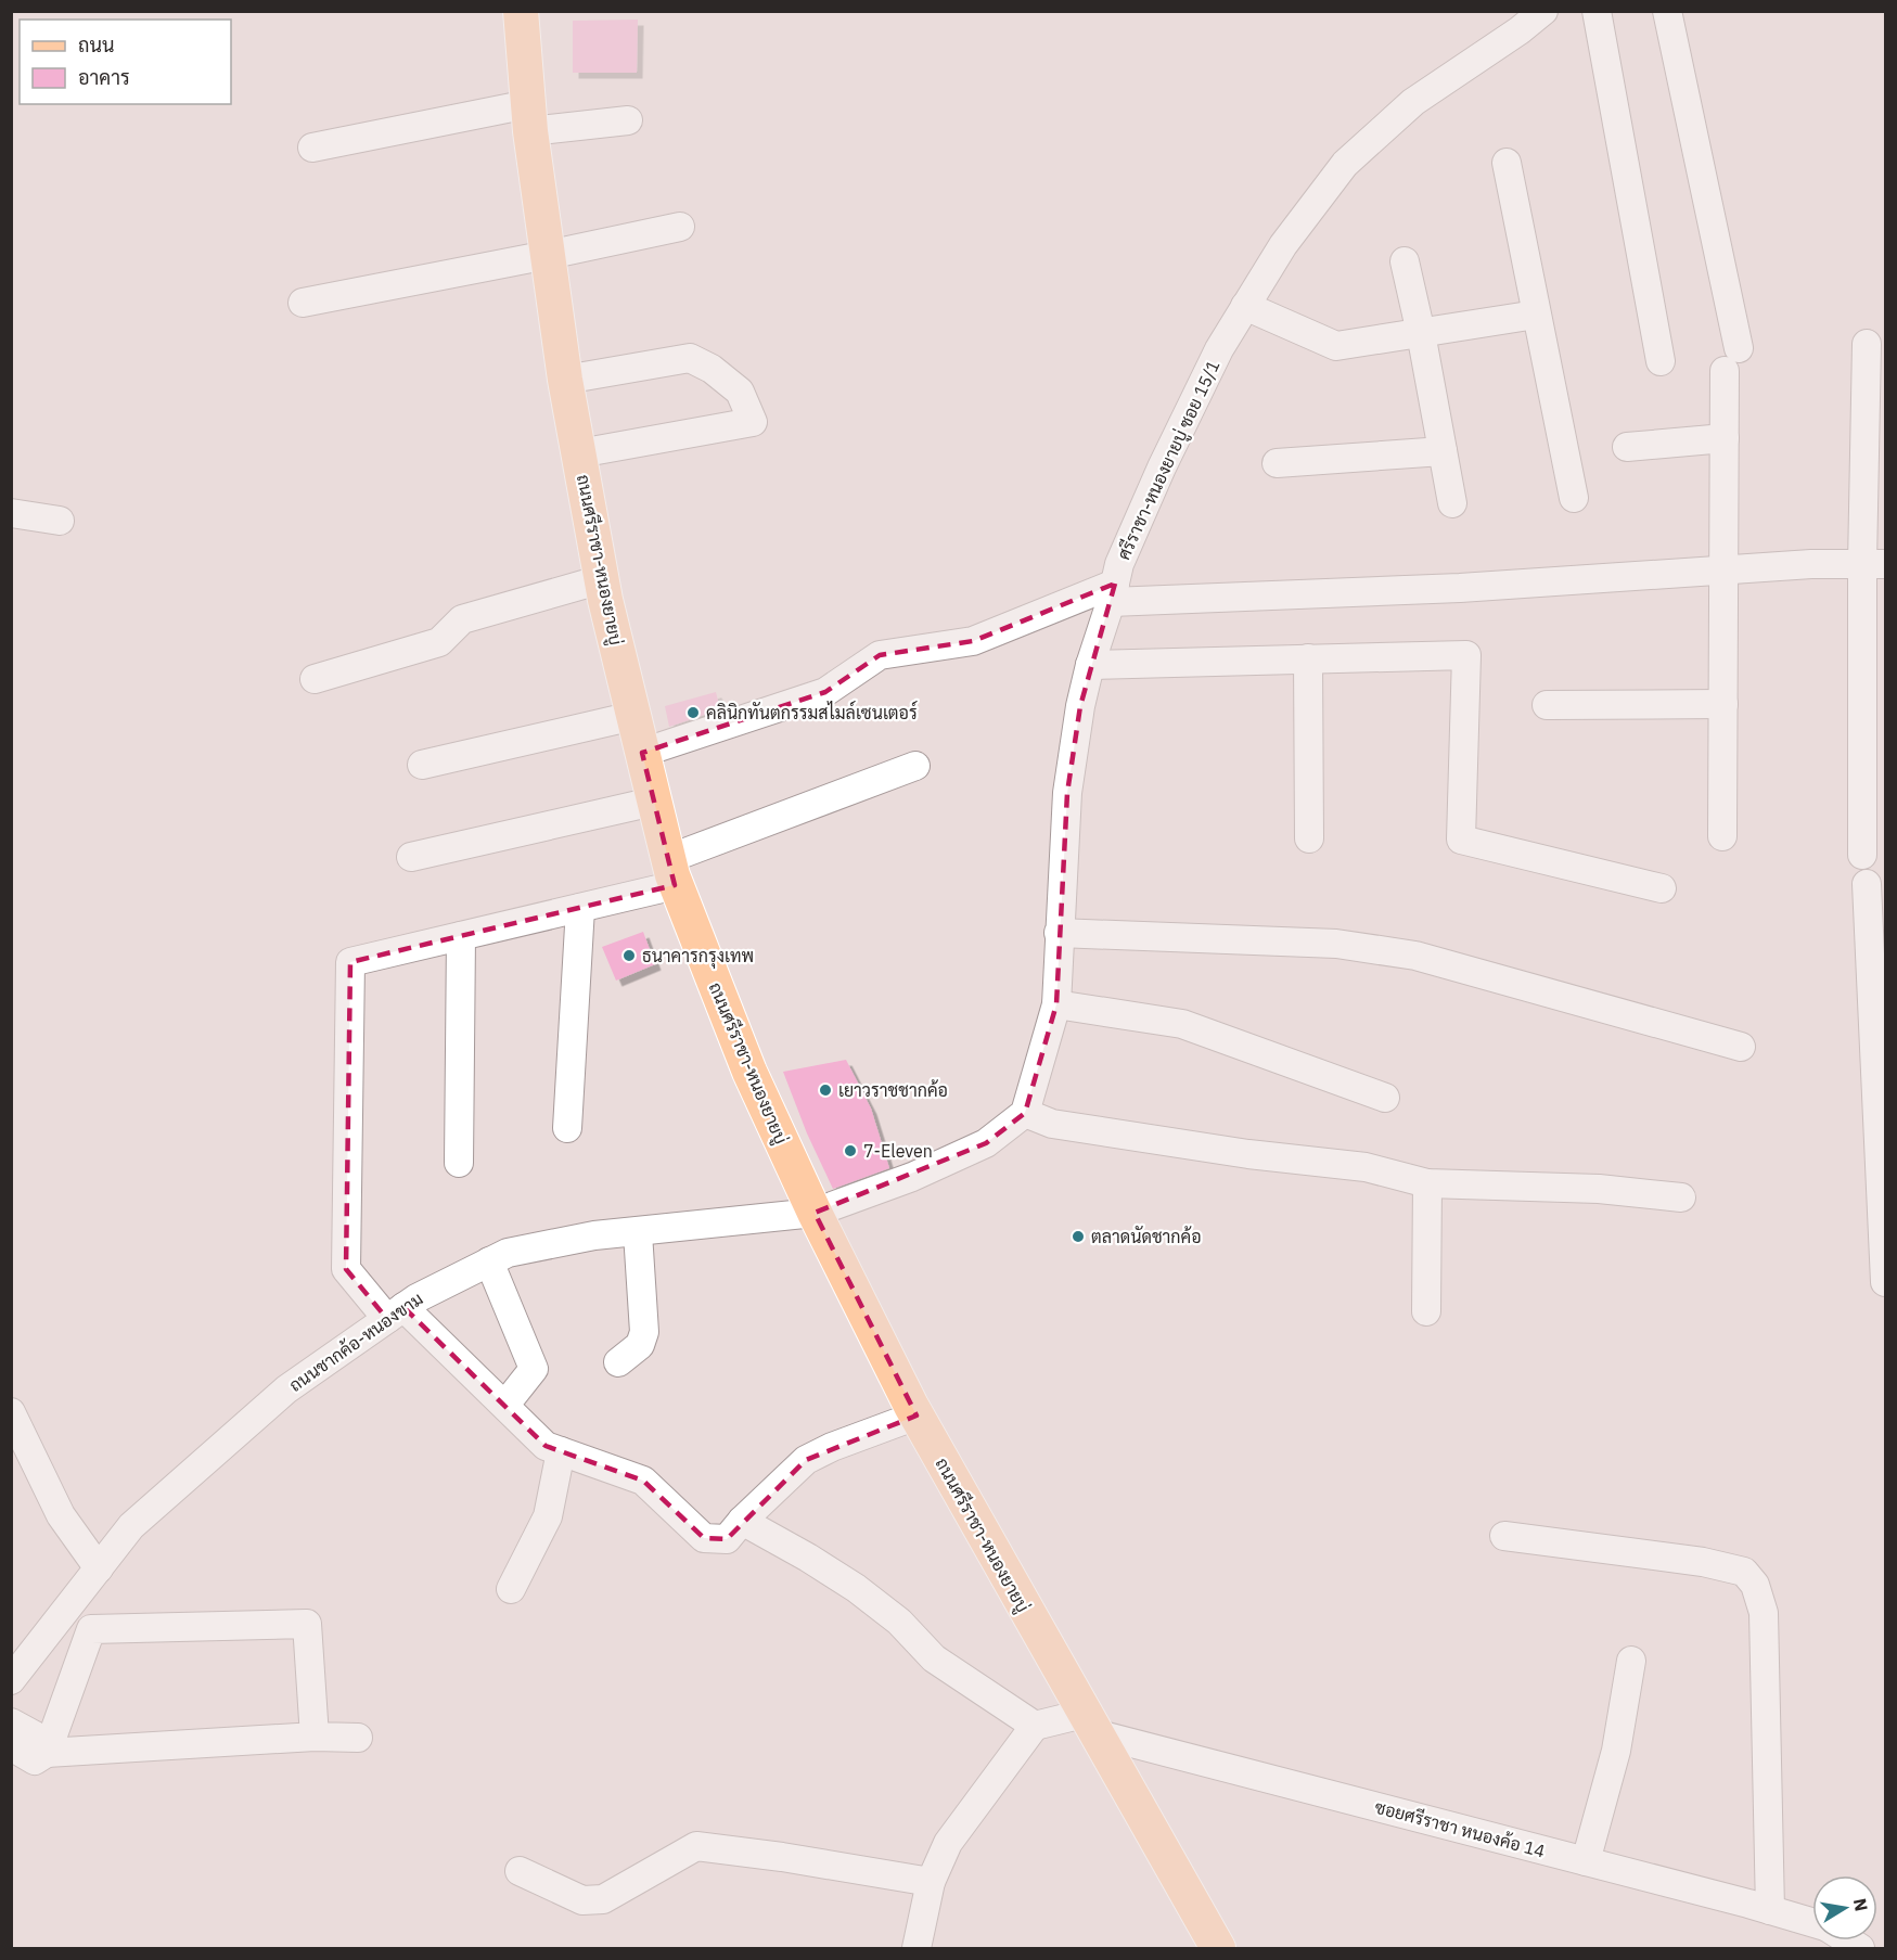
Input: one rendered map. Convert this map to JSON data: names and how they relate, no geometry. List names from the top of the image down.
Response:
{
  "streets": {
    "main road": ["ถนนศรีราชา-หนองยายบู่"],
    "street": ["ศรีราชา-หนองยายบู่ ซอย 15/1", "ถนนชากค้อ-หนองขาม", "ซอยศรีราชา หนองค้อ 14"]
  },
  "crossings": [
    ["ถนนศรีราชา-หนองยายบู่", "ถนนชากค้อ-หนองขาม"],
    ["ถนนศรีราชา-หนองยายบู่", "ซอยศรีราชา หนองค้อ 14"]
  ],
  "places": [
    "คลินิกทันตกรรมสไมล์เซนเตอร์",
    "ธนาคารกรุงเทพ",
    "เยาวราชชากค้อ",
    "7-Eleven",
    "ตลาดนัดชากค้อ"
  ],
  "legend": ["ถนน", "อาคาร"],
  "north": "right"
}
